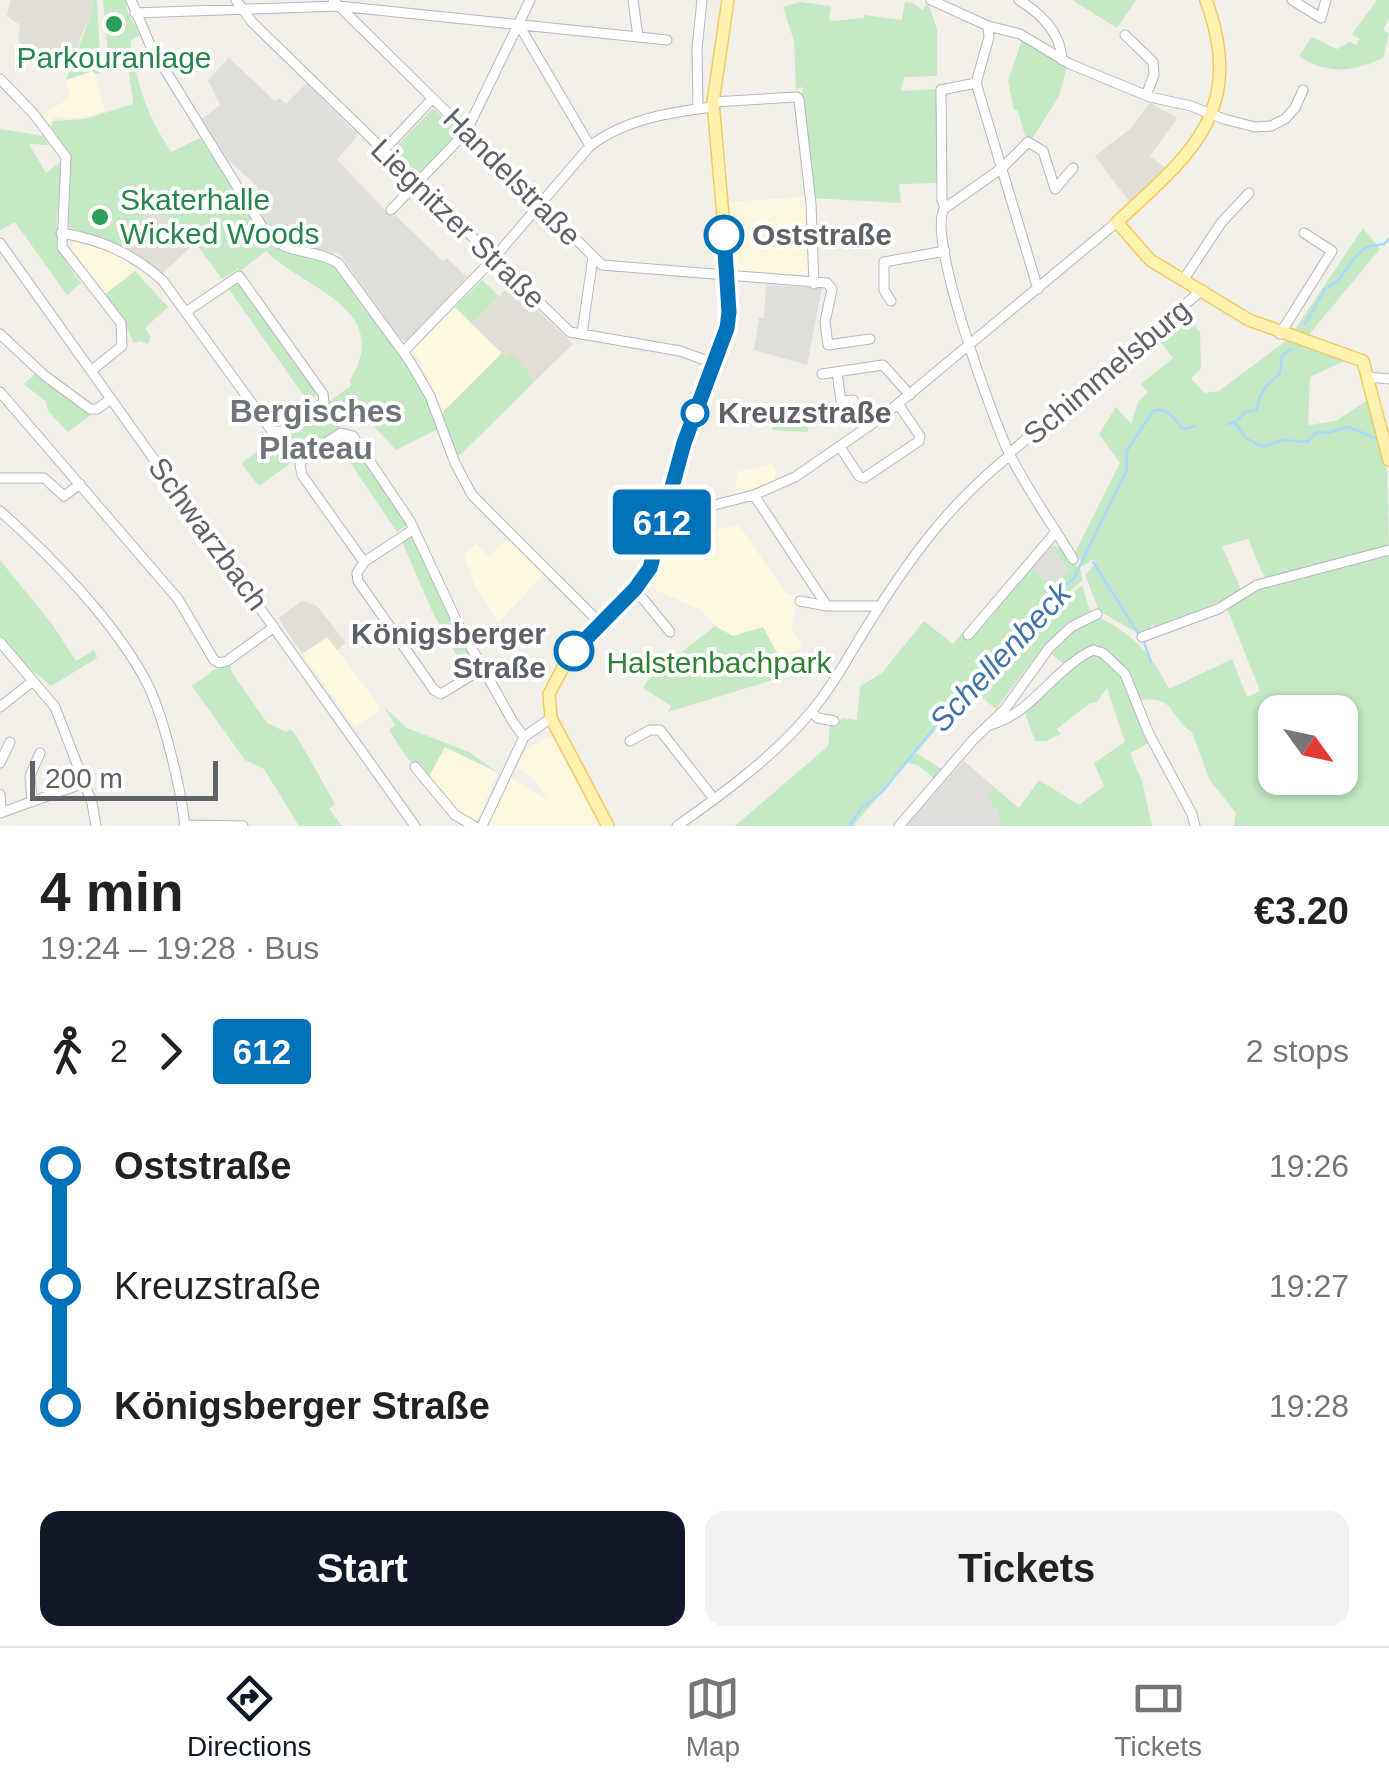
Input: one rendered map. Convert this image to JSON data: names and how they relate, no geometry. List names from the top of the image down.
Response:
{
  "streets": {
    "street": [
      "Handelstraße",
      "Liegnitzer Straße",
      "Schimmelsburg",
      "Schwarzbach"
    ]
  },
  "districts": ["Bergisches Plateau"],
  "water": ["Schellenbeck"],
  "parks": ["Halstenbachpark"],
  "places": [
    "Parkouranlage",
    "Skaterhalle Wicked Woods",
    "Oststraße",
    "Kreuzstraße",
    "Königsberger Straße"
  ],
  "lines": ["bus line 612"],
  "scale_bar": "200 m",
  "north": "bottom right",
  "page": {
    "on_map": "612",
    "scale": "200 m",
    "heading": ["4 min", "19:24 – 19:28 · Bus", "€3.20"],
    "legs": ["2", "612", "2 stops"],
    "list": [
      {
        "name": "Oststraße",
        "value": "19:26"
      },
      {
        "name": "Kreuzstraße",
        "value": "19:27"
      },
      {
        "name": "Königsberger Straße",
        "value": "19:28"
      }
    ],
    "buttons": ["Start", "Tickets"],
    "tabs": ["Directions", "Map", "Tickets"]
  }
}
